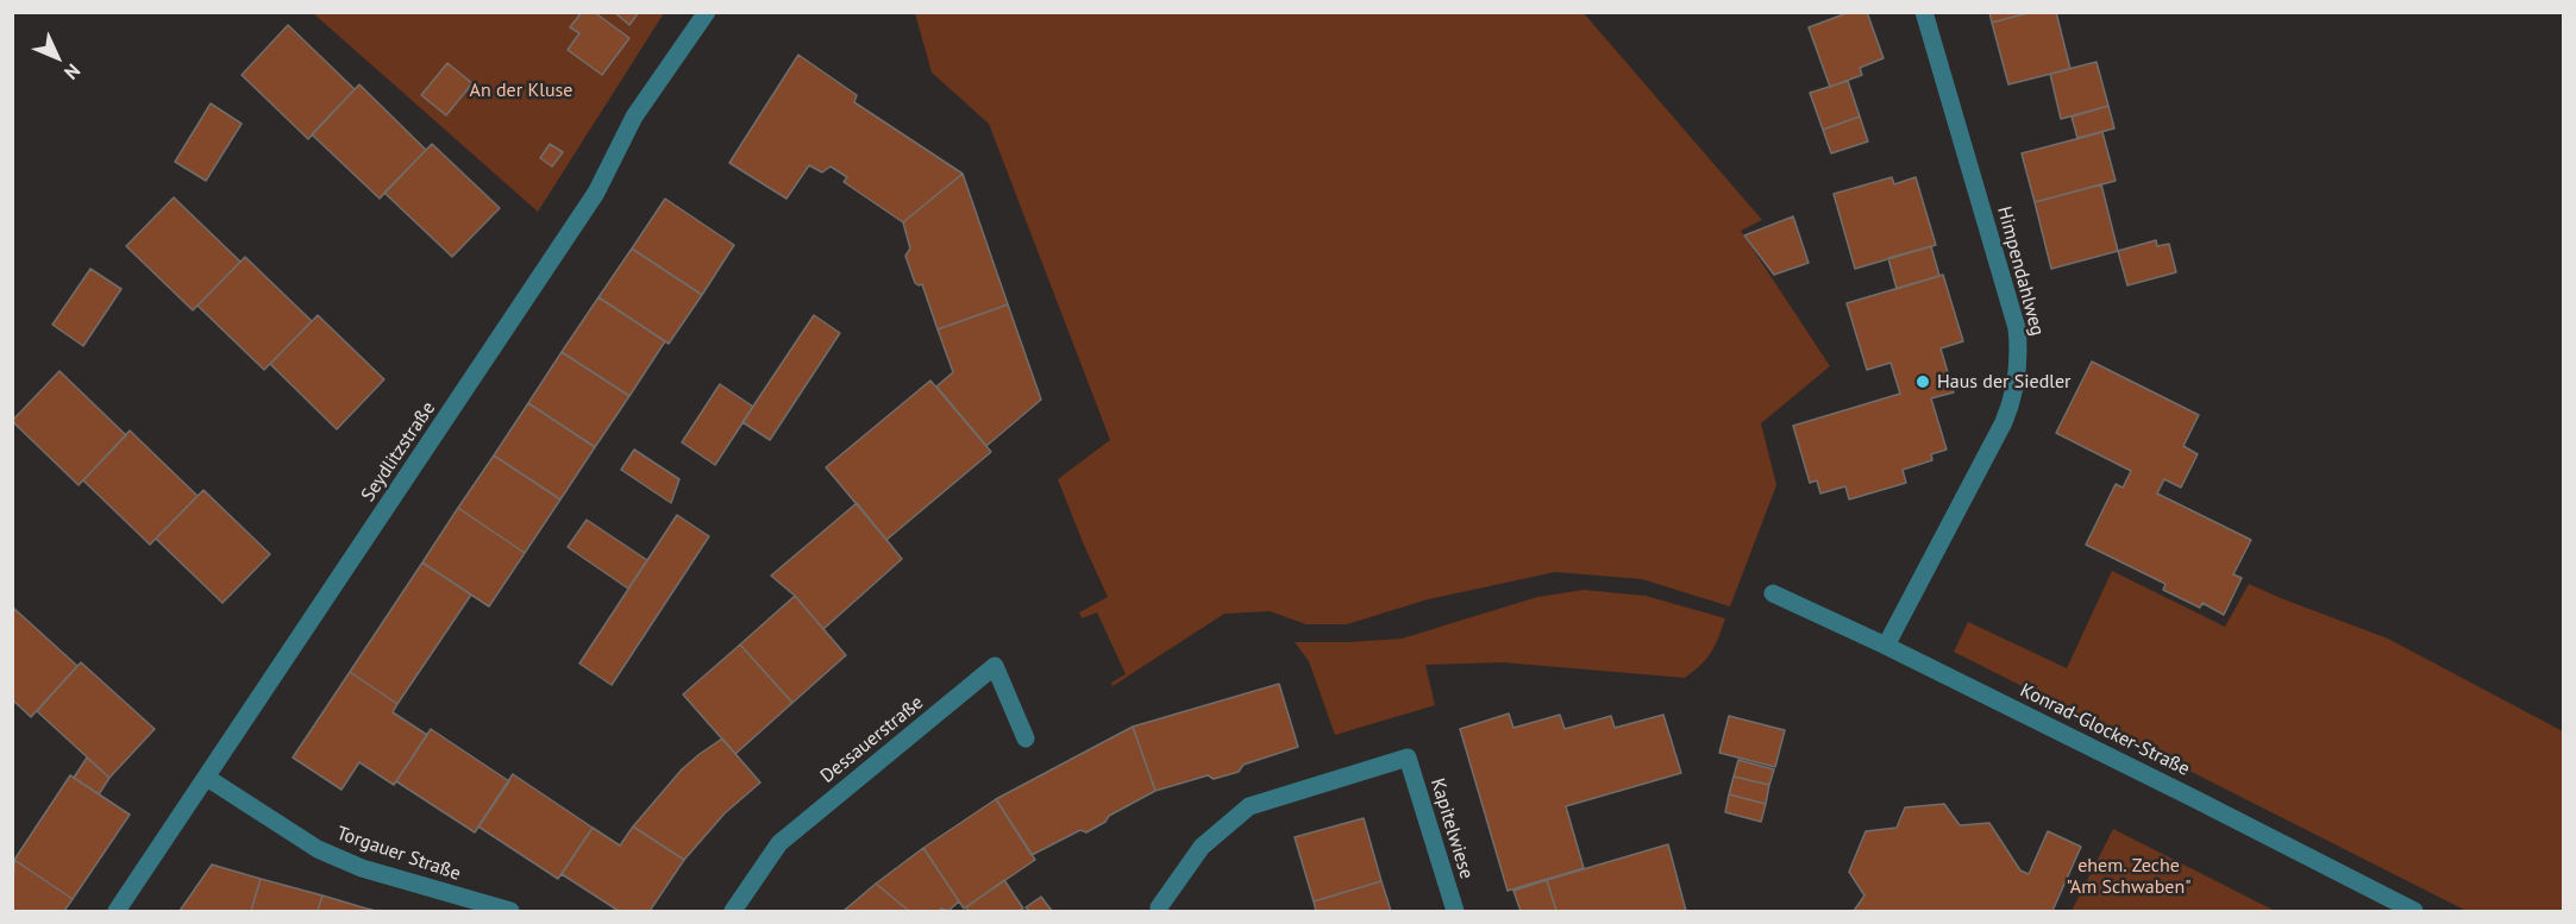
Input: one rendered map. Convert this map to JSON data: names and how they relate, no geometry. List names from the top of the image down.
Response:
{
  "streets": {
    "street": [
      "Himpendahlweg",
      "Seydlitzstraße",
      "Konrad-Glocker-Straße",
      "Dessauerstraße",
      "Kapitelwiese",
      "Torgauer Straße"
    ]
  },
  "crossings": [
    ["Himpendahlweg", "Konrad-Glocker-Straße"],
    ["Seydlitzstraße", "Torgauer Straße"]
  ],
  "parks": ["An der Kluse", "ehem. Zeche \"Am Schwaben\""],
  "places": ["Haus der Siedler"],
  "north": "bottom right"
}
